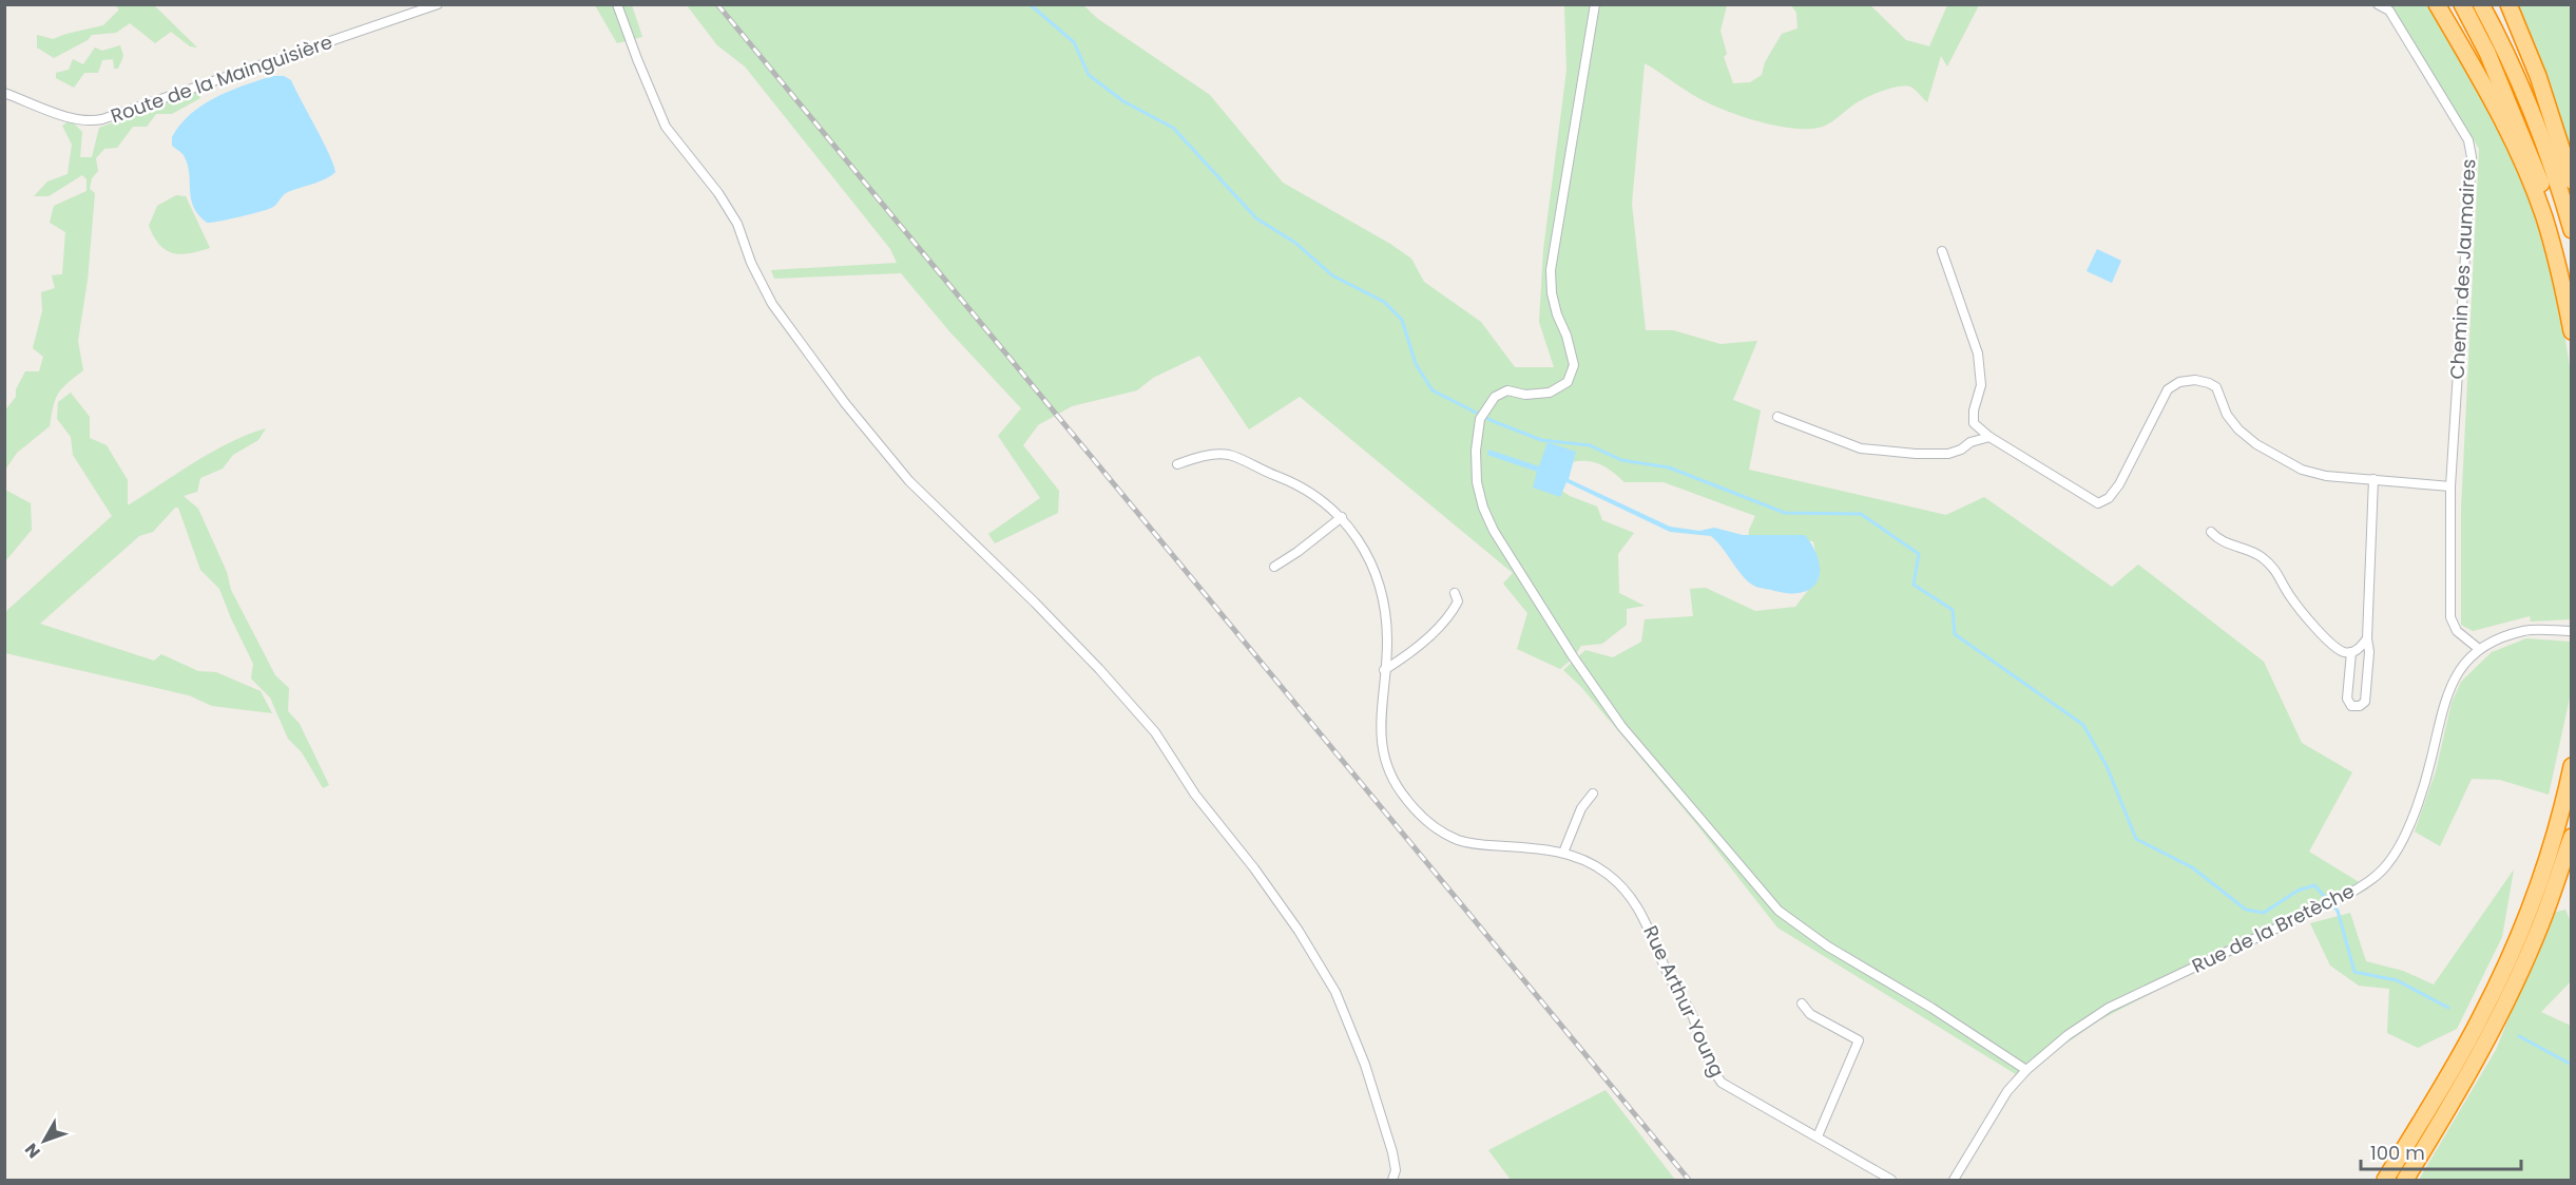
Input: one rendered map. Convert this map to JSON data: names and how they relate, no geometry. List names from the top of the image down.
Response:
{
  "streets": {
    "street": [
      "Route de la Mainguisière",
      "Chemin des Jaumaires",
      "Rue de la Bretèche",
      "Rue Arthur Young"
    ]
  },
  "crossings": [
    ["Chemin des Jaumaires", "Rue de la Bretèche"]
  ],
  "scale_bar": "100 m",
  "north": "bottom left"
}
